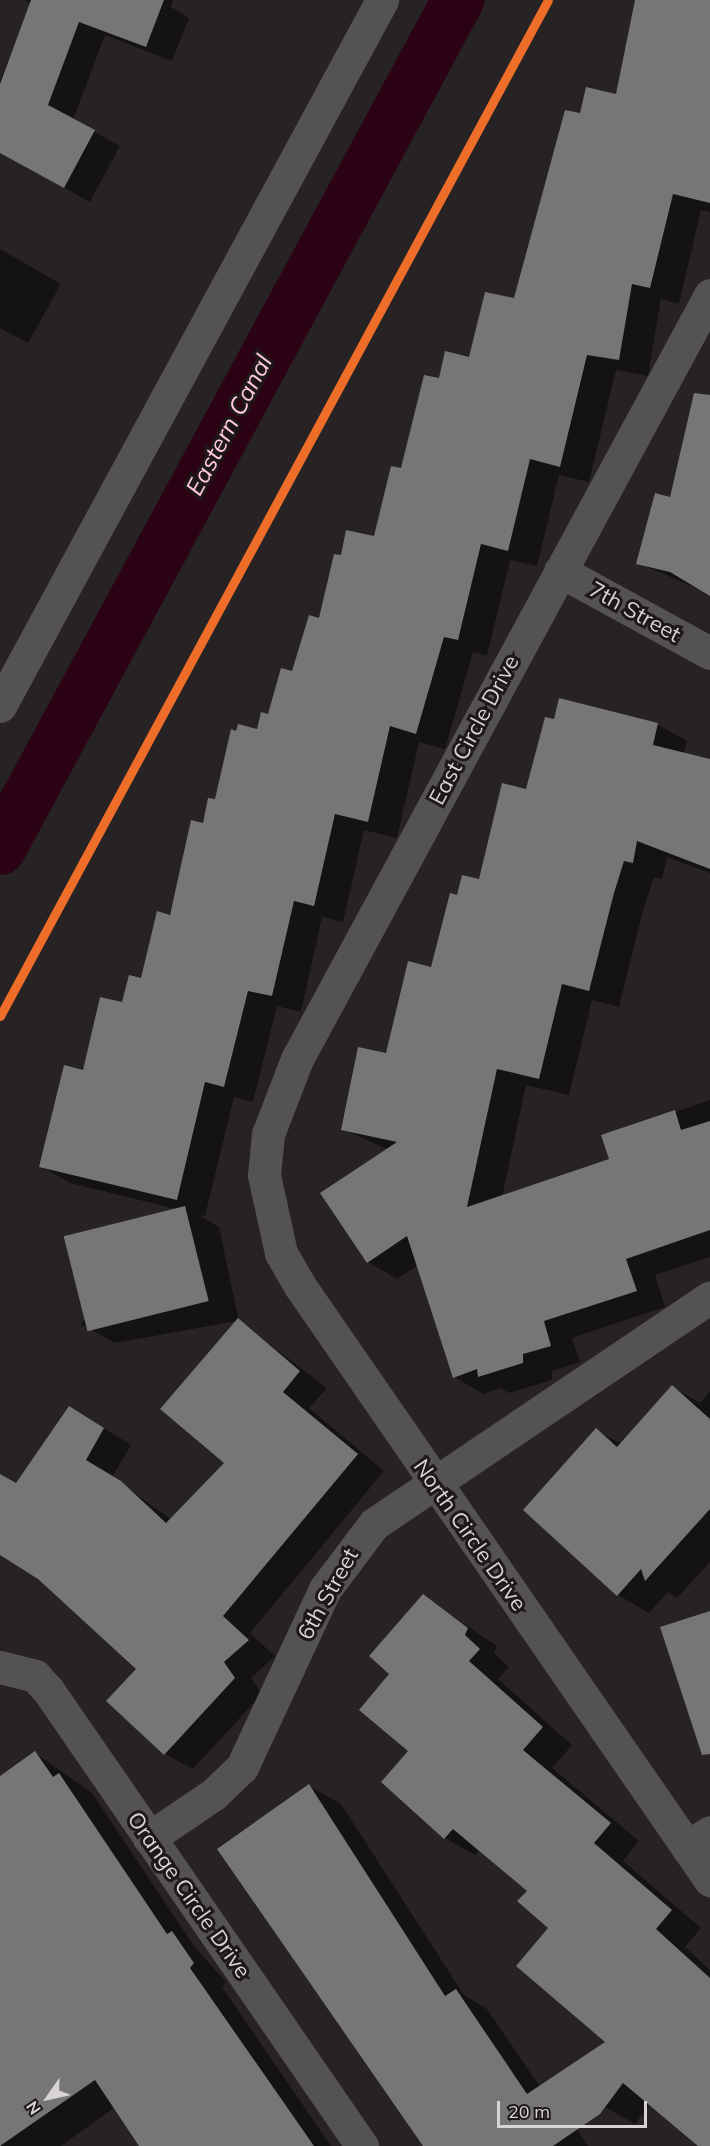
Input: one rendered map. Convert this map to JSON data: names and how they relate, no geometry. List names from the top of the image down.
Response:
{
  "streets": {
    "lane": [
      "7th Street",
      "East Circle Drive",
      "North Circle Drive",
      "6th Street",
      "Orange Circle Drive"
    ]
  },
  "crossings": [
    ["7th Street", "East Circle Drive"],
    ["East Circle Drive", "North Circle Drive"],
    ["North Circle Drive", "6th Street"],
    ["6th Street", "Orange Circle Drive"]
  ],
  "water": ["Eastern Canal"],
  "scale_bar": "20 m",
  "north": "bottom left"
}
